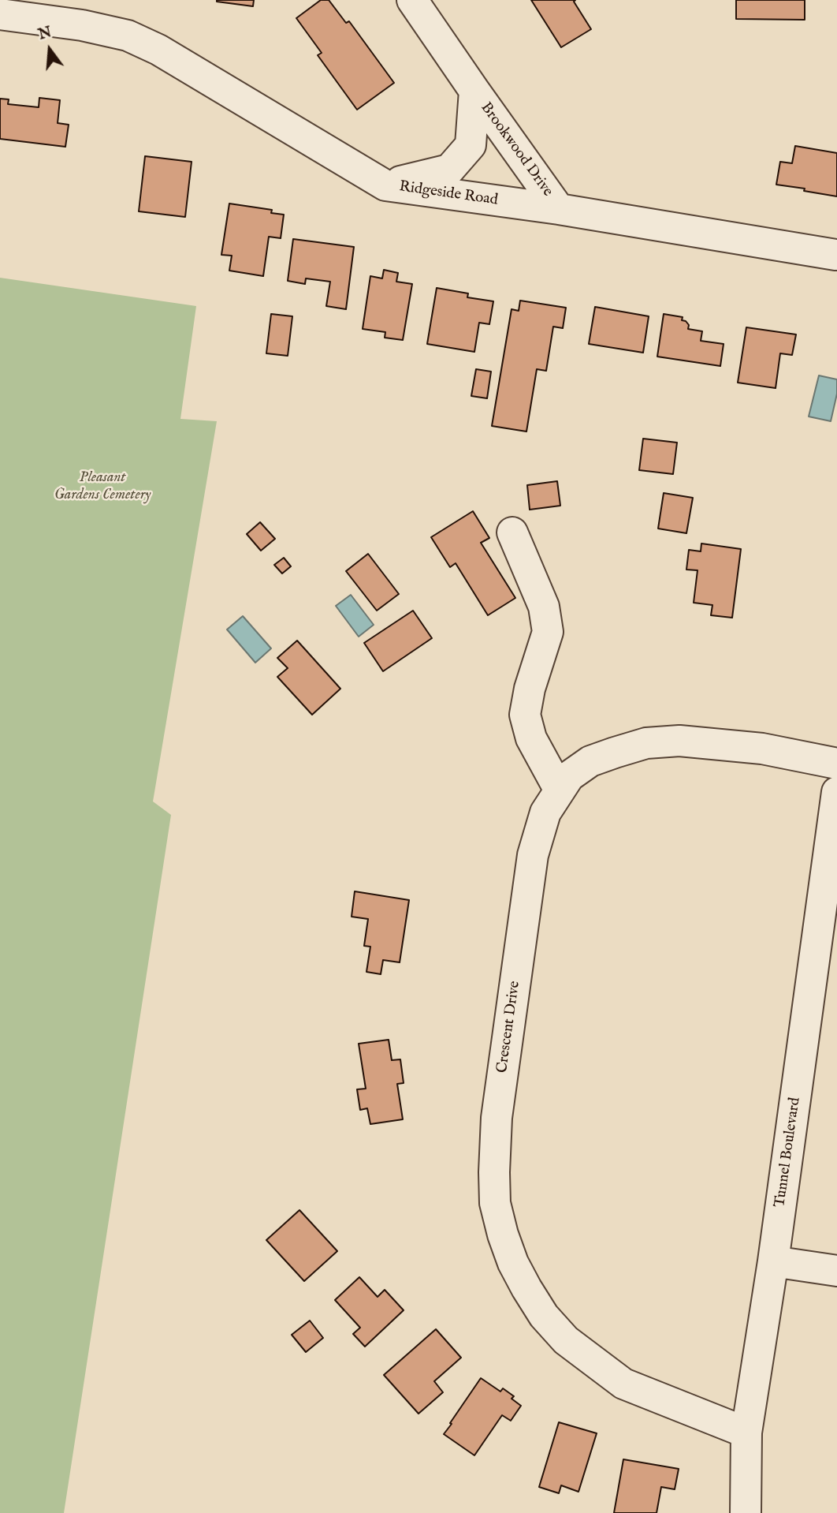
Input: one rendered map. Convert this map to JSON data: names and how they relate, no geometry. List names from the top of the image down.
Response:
{
  "streets": {
    "street": [
      "Brookwood Drive",
      "Ridgeside Road",
      "Crescent Drive",
      "Tunnel Boulevard"
    ]
  },
  "crossings": [
    ["Brookwood Drive", "Ridgeside Road"],
    ["Crescent Drive", "Tunnel Boulevard"]
  ],
  "parks": ["Pleasant Gardens Cemetery"],
  "north": "top"
}
